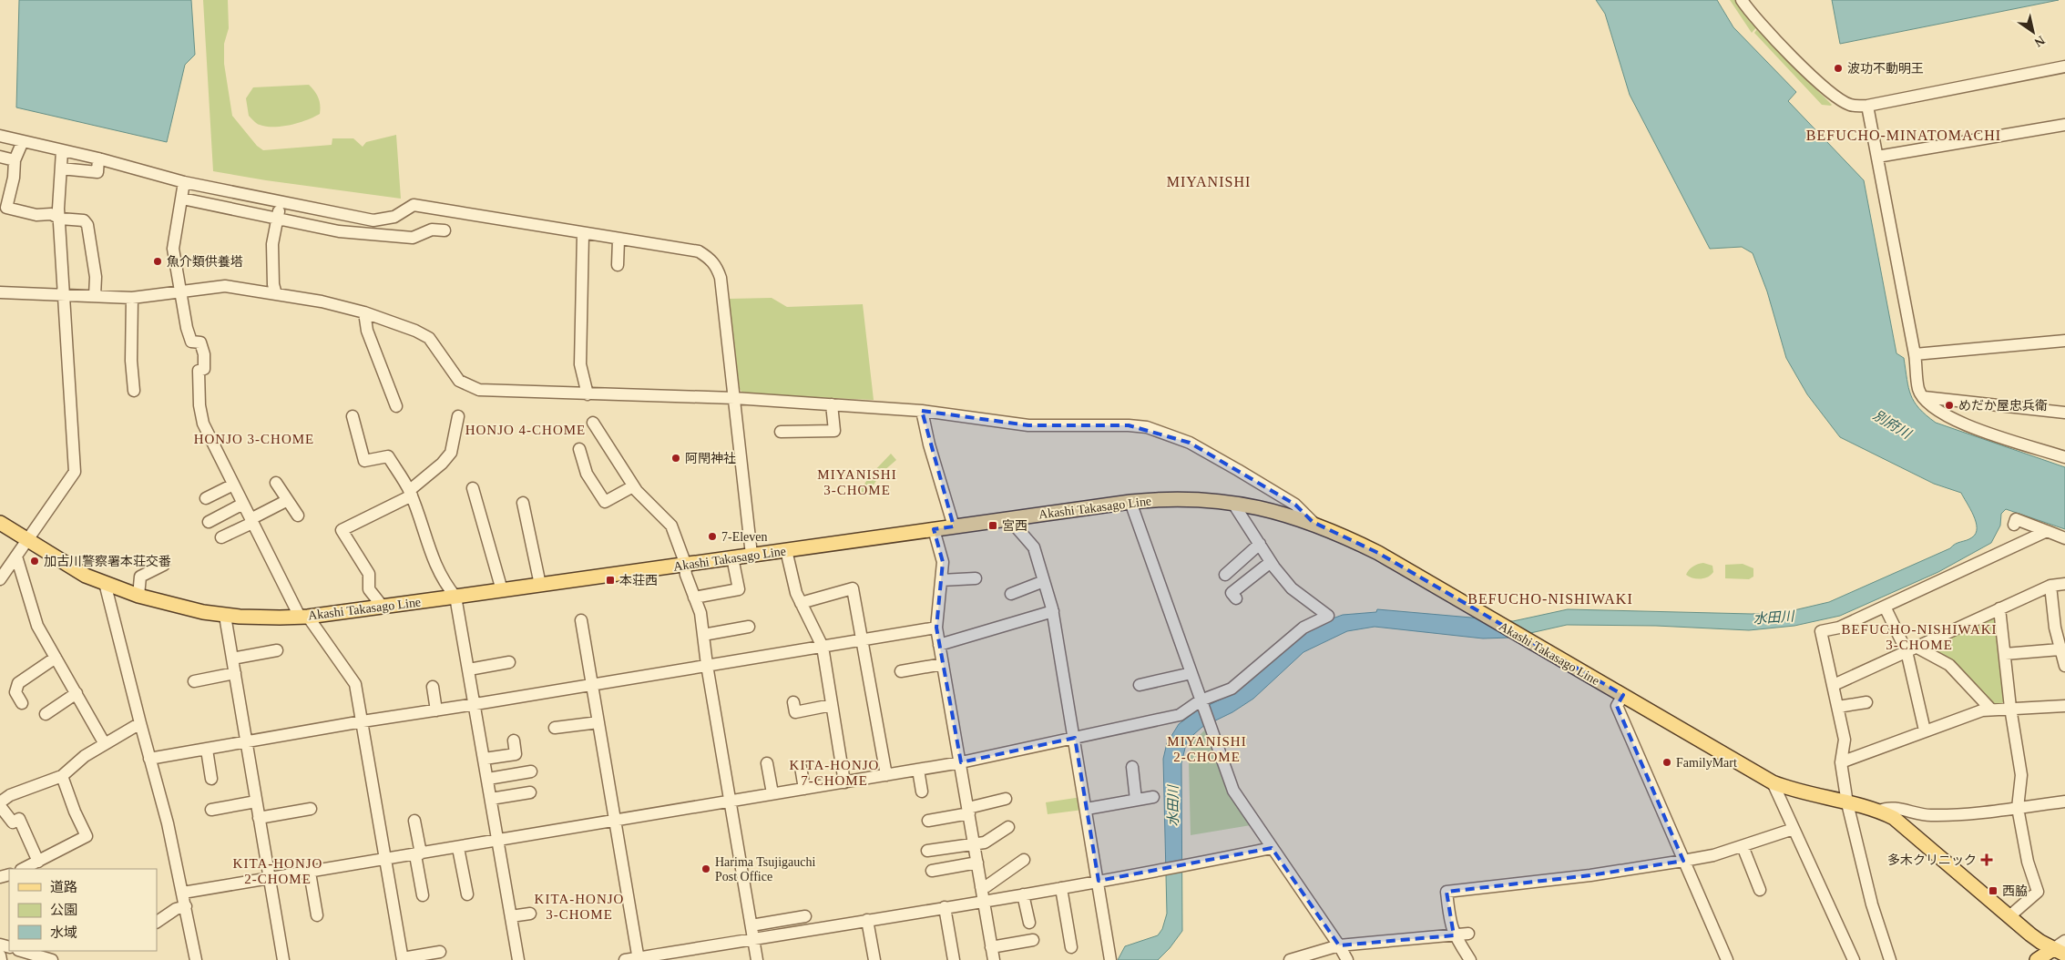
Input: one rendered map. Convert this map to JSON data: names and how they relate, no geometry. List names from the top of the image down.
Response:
{
  "streets": {
    "main road": ["Akashi Takasago Line"]
  },
  "districts": [
    "BEFUCHO-MINATOMACHI",
    "MIYANISHI",
    "HONJO 4-CHOME",
    "HONJO 3-CHOME",
    "MIYANISHI 3-CHOME",
    "BEFUCHO-NISHIWAKI",
    "BEFUCHO-NISHIWAKI 3-CHOME",
    "MIYANISHI 2-CHOME",
    "KITA-HONJO 7-CHOME",
    "KITA-HONJO 2-CHOME",
    "KITA-HONJO 3-CHOME"
  ],
  "water": ["別府川", "水田川"],
  "places": {
    "other": [
      "波功不動明王",
      "魚介類供養塔",
      "めだか屋忠兵衛",
      "阿閇神社",
      "7-Eleven",
      "加古川警察署本荘交番",
      "FamilyMart",
      "Harima Tsujigauchi Post Office"
    ],
    "transit": ["宮西", "本荘西", "西脇"],
    "health": ["多木クリニック"]
  },
  "legend": ["道路", "公園", "水域"],
  "north": "bottom right"
}
